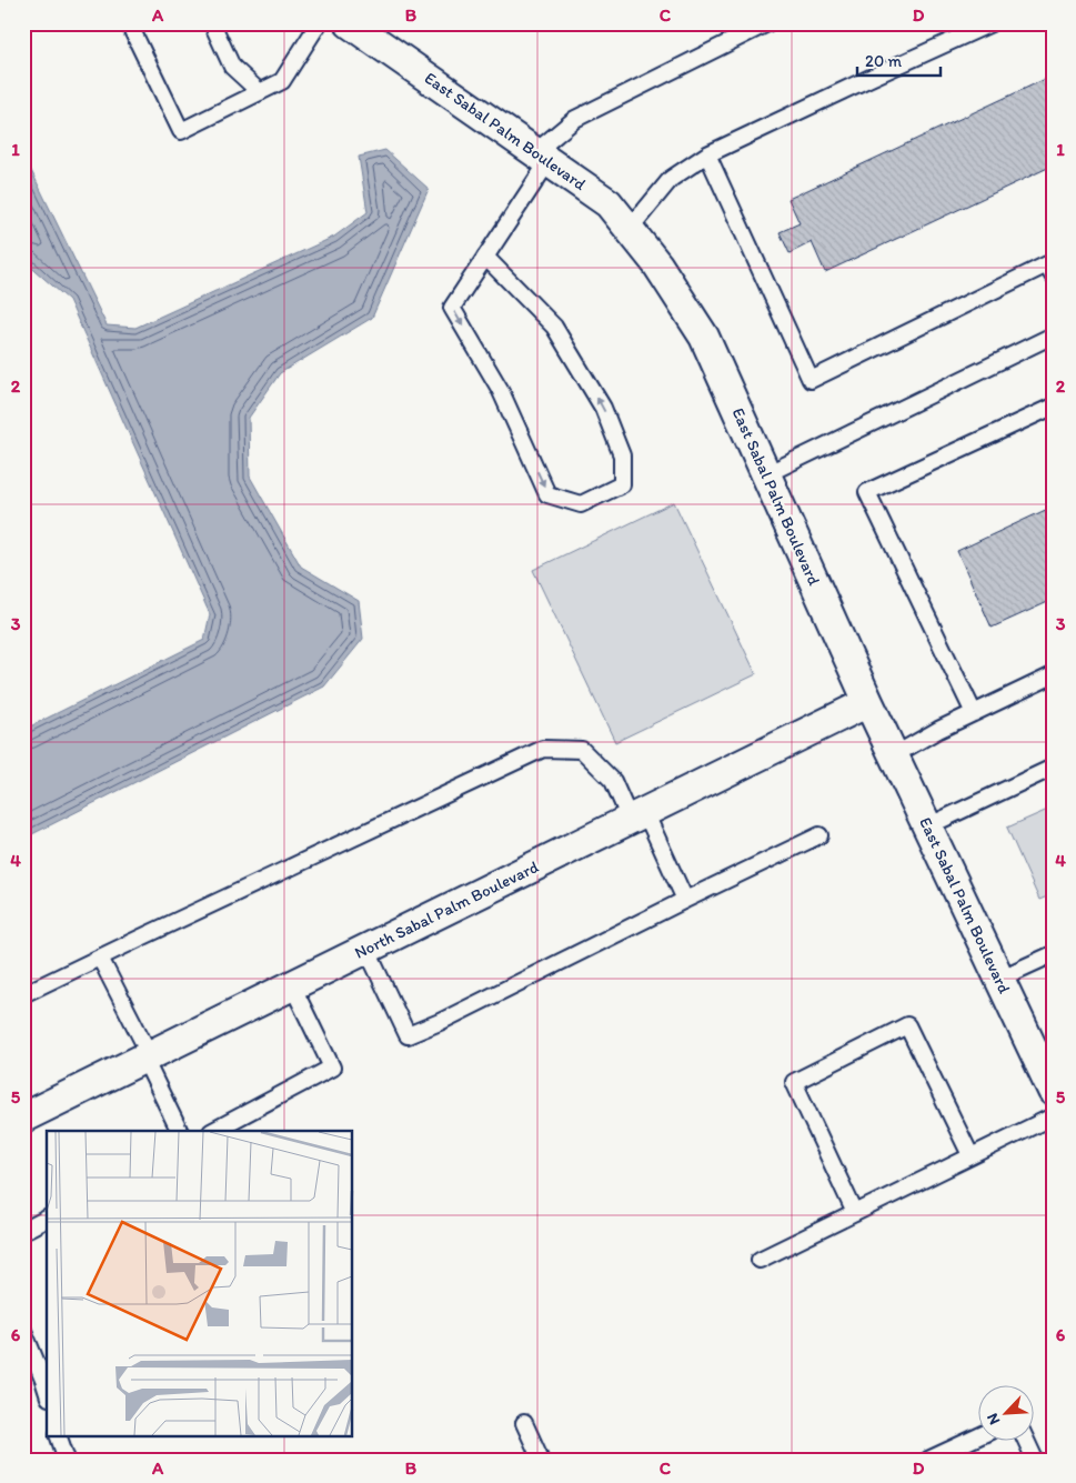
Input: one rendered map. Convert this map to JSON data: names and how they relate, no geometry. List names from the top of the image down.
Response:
{
  "streets": {
    "street": ["East Sabal Palm Boulevard", "North Sabal Palm Boulevard"]
  },
  "crossings": [
    ["East Sabal Palm Boulevard", "North Sabal Palm Boulevard"]
  ],
  "scale_bar": "20 m",
  "north": "bottom left",
  "grid": {
    "columns": [
      "A",
      "B",
      "C",
      "D"
    ],
    "rows": [
      "1",
      "2",
      "3",
      "4",
      "5",
      "6"
    ]
  }
}
